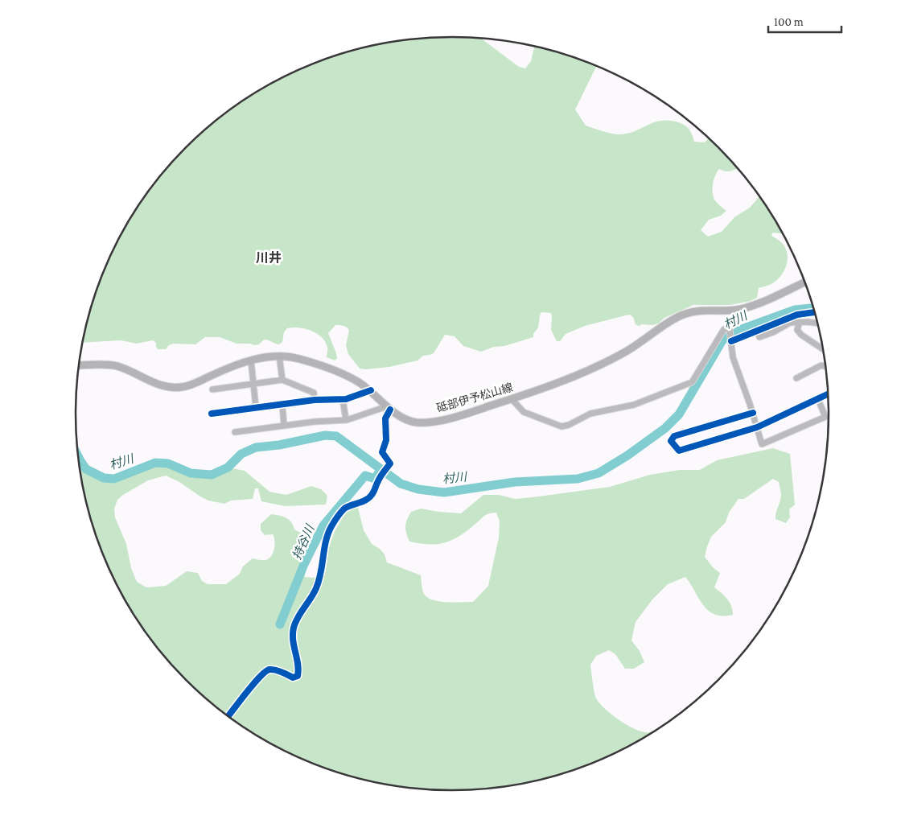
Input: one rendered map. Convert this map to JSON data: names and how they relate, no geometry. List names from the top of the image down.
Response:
{
  "streets": {
    "main road": ["砥部伊予松山線"]
  },
  "districts": ["川井"],
  "water": ["村川", "持谷川"],
  "scale_bar": "100 m"
}
